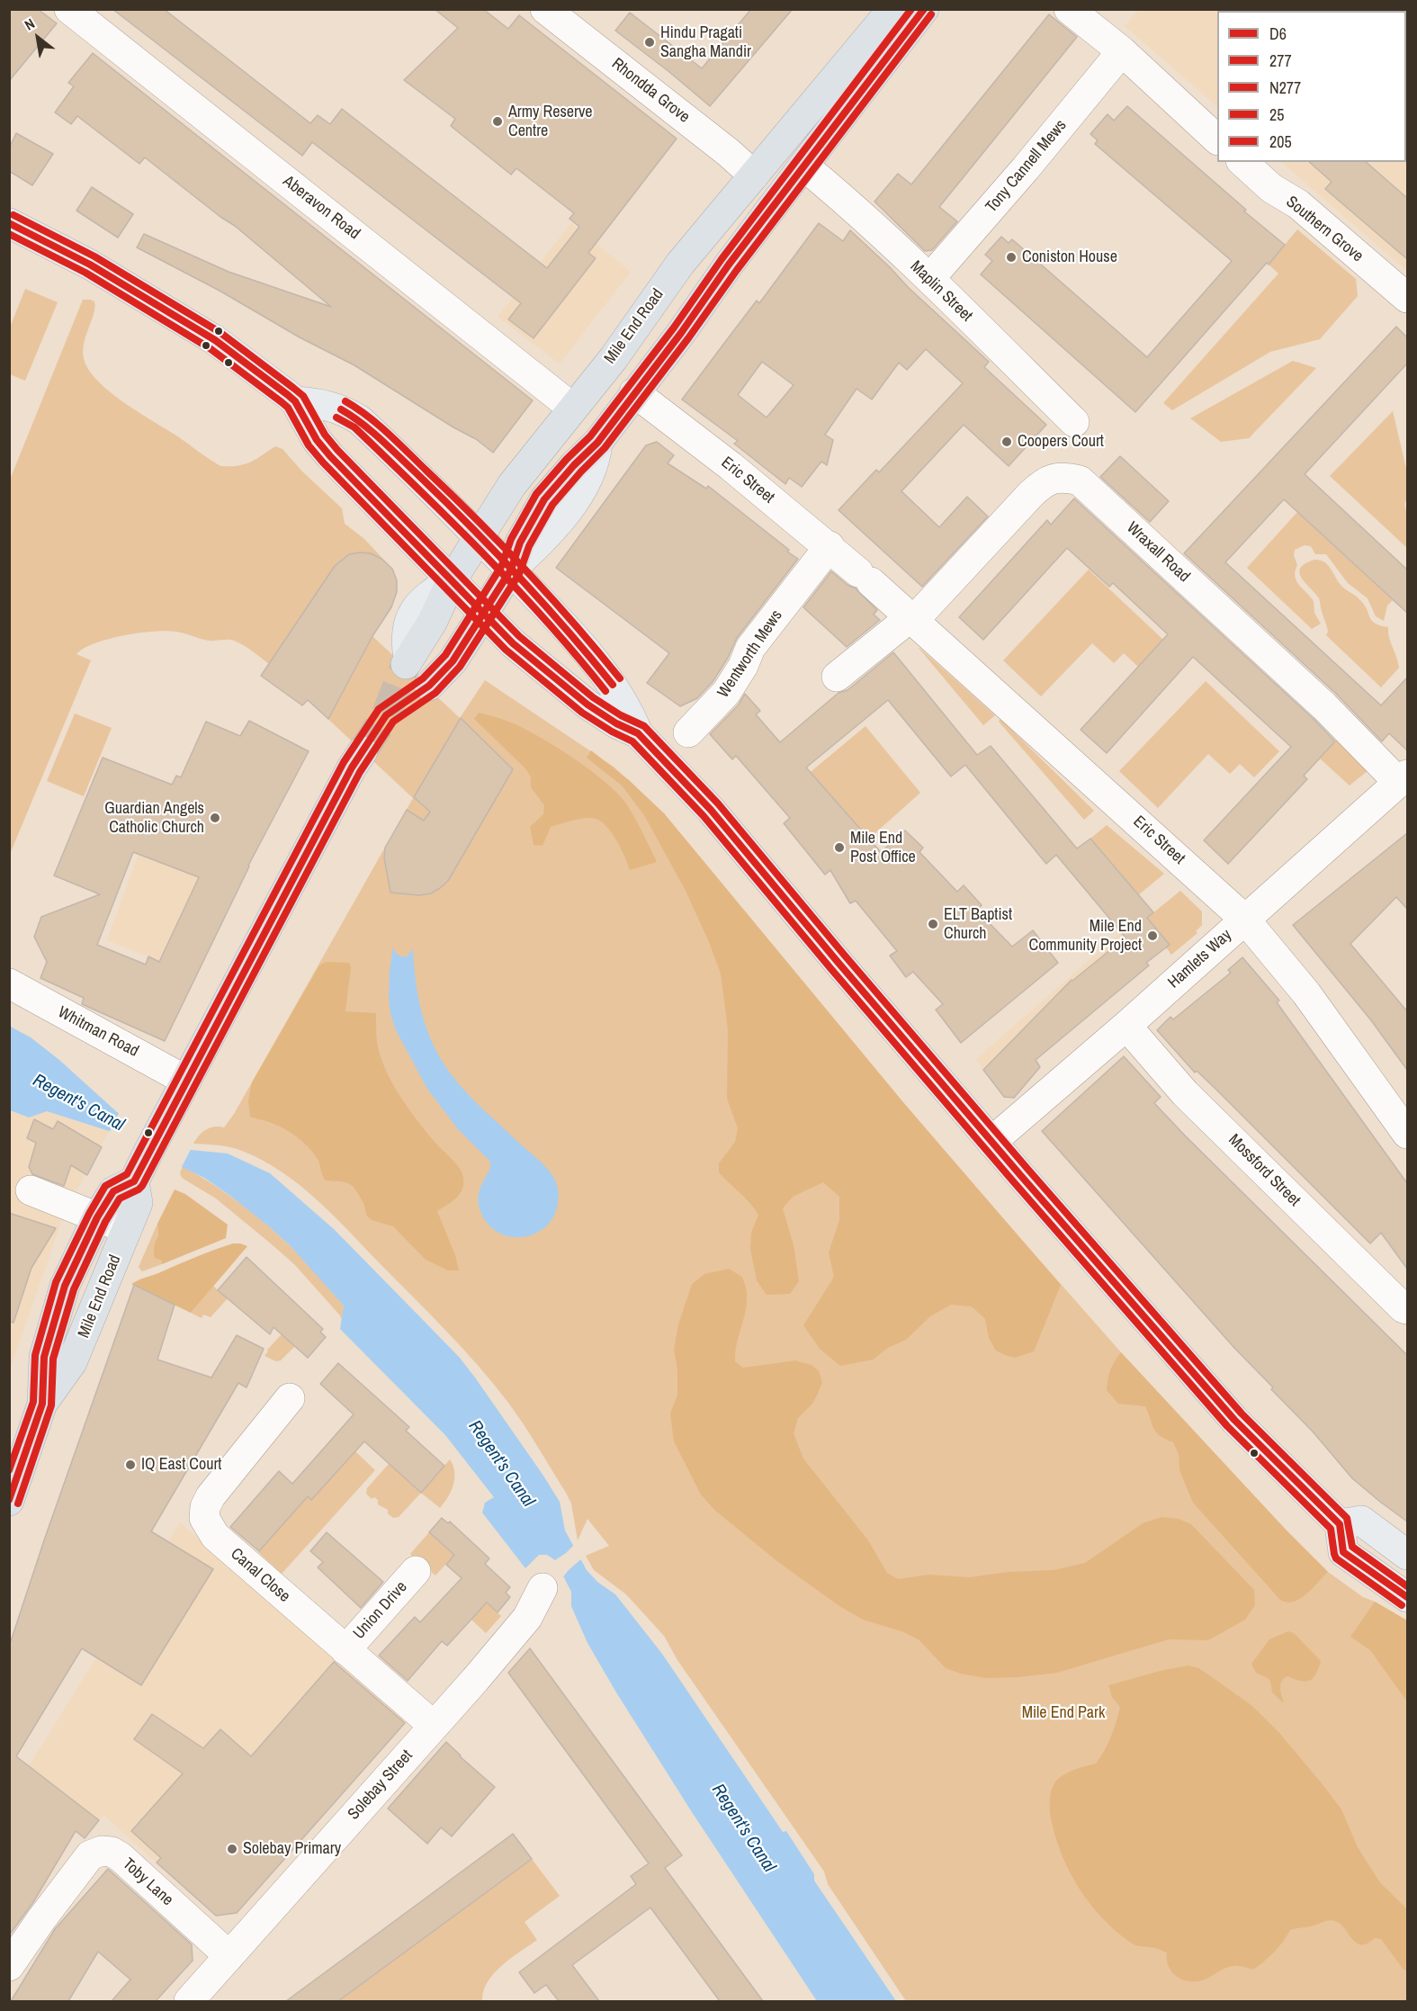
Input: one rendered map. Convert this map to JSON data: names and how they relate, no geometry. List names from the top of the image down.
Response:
{
  "streets": {
    "highway": ["Mile End Road"],
    "street": [
      "Rhondda Grove",
      "Tony Cannell Mews",
      "Aberavon Road",
      "Southern Grove",
      "Maplin Street",
      "Eric Street",
      "Wraxall Road",
      "Wentworth Mews",
      "Hamlets Way",
      "Whitman Road",
      "Mossford Street",
      "Canal Close",
      "Union Drive",
      "Solebay Street",
      "Toby Lane"
    ]
  },
  "crossings": [
    ["Rhondda Grove", "Mile End Road"],
    ["Tony Cannell Mews", "Maplin Street"],
    ["Aberavon Road", "Mile End Road"],
    ["Mile End Road", "Whitman Road"],
    ["Eric Street", "Wraxall Road"],
    ["Eric Street", "Wentworth Mews"],
    ["Eric Street", "Hamlets Way"],
    ["Wraxall Road", "Hamlets Way"],
    ["Hamlets Way", "Mossford Street"],
    ["Canal Close", "Union Drive"],
    ["Canal Close", "Solebay Street"],
    ["Solebay Street", "Toby Lane"]
  ],
  "water": ["Regent's Canal"],
  "parks": ["Mile End Park"],
  "places": [
    "Hindu Pragati Sangha Mandir",
    "Army Reserve Centre",
    "Coniston House",
    "Coopers Court",
    "Guardian Angels Catholic Church",
    "Mile End Post Office",
    "ELT Baptist Church",
    "Mile End Community Project",
    "IQ East Court",
    "Solebay Primary"
  ],
  "lines": [
    "transit line 25",
    "transit line 205",
    "transit line N277",
    "transit line D6",
    "transit line 277"
  ],
  "legend": [
    "D6",
    "277",
    "N277",
    "25",
    "205"
  ],
  "north": "top left"
}
